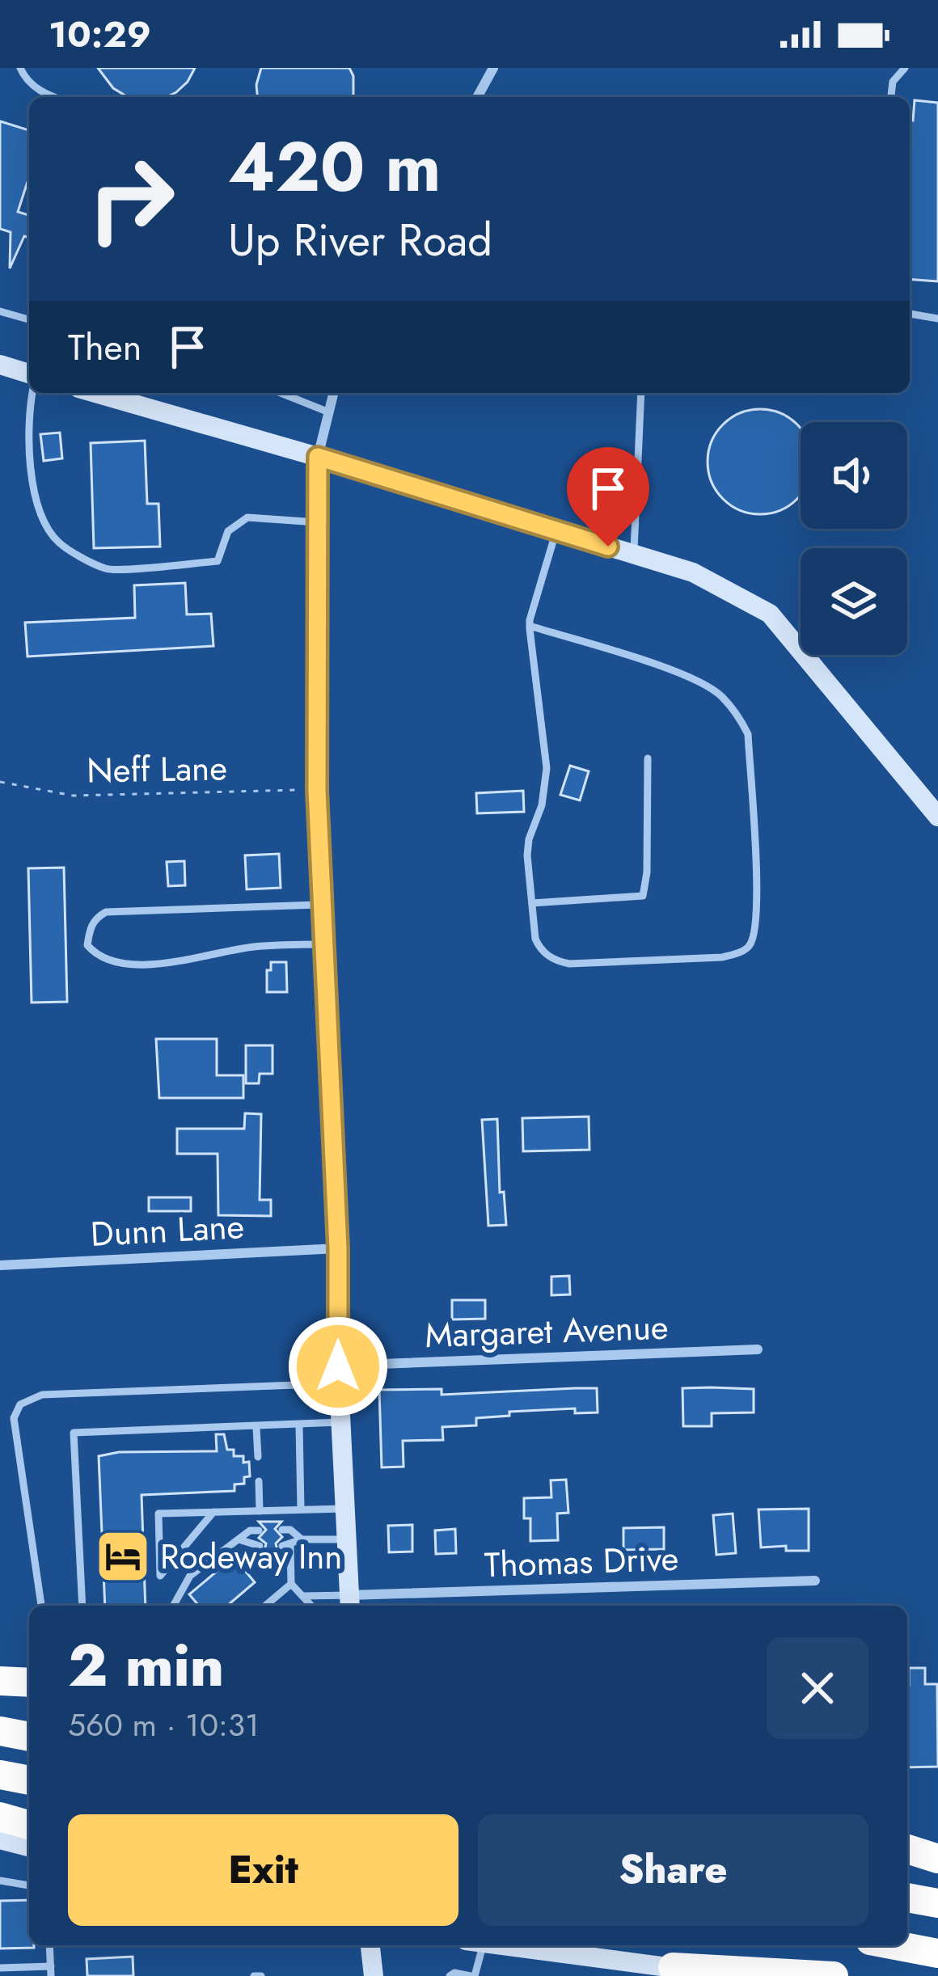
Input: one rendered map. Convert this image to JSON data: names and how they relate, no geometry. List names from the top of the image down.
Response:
{
  "streets": {
    "street": ["Dunn Lane", "Margaret Avenue", "Thomas Drive"],
    "path": ["Neff Lane"]
  },
  "places": {
    "hotel": ["Rodeway Inn"]
  },
  "page": {
    "status": "10:29",
    "turn": ["420 m", "Up River Road"],
    "then": "Then",
    "heading": ["2 min", "560 m · 10:31"],
    "buttons": ["Exit", "Share"]
  }
}
